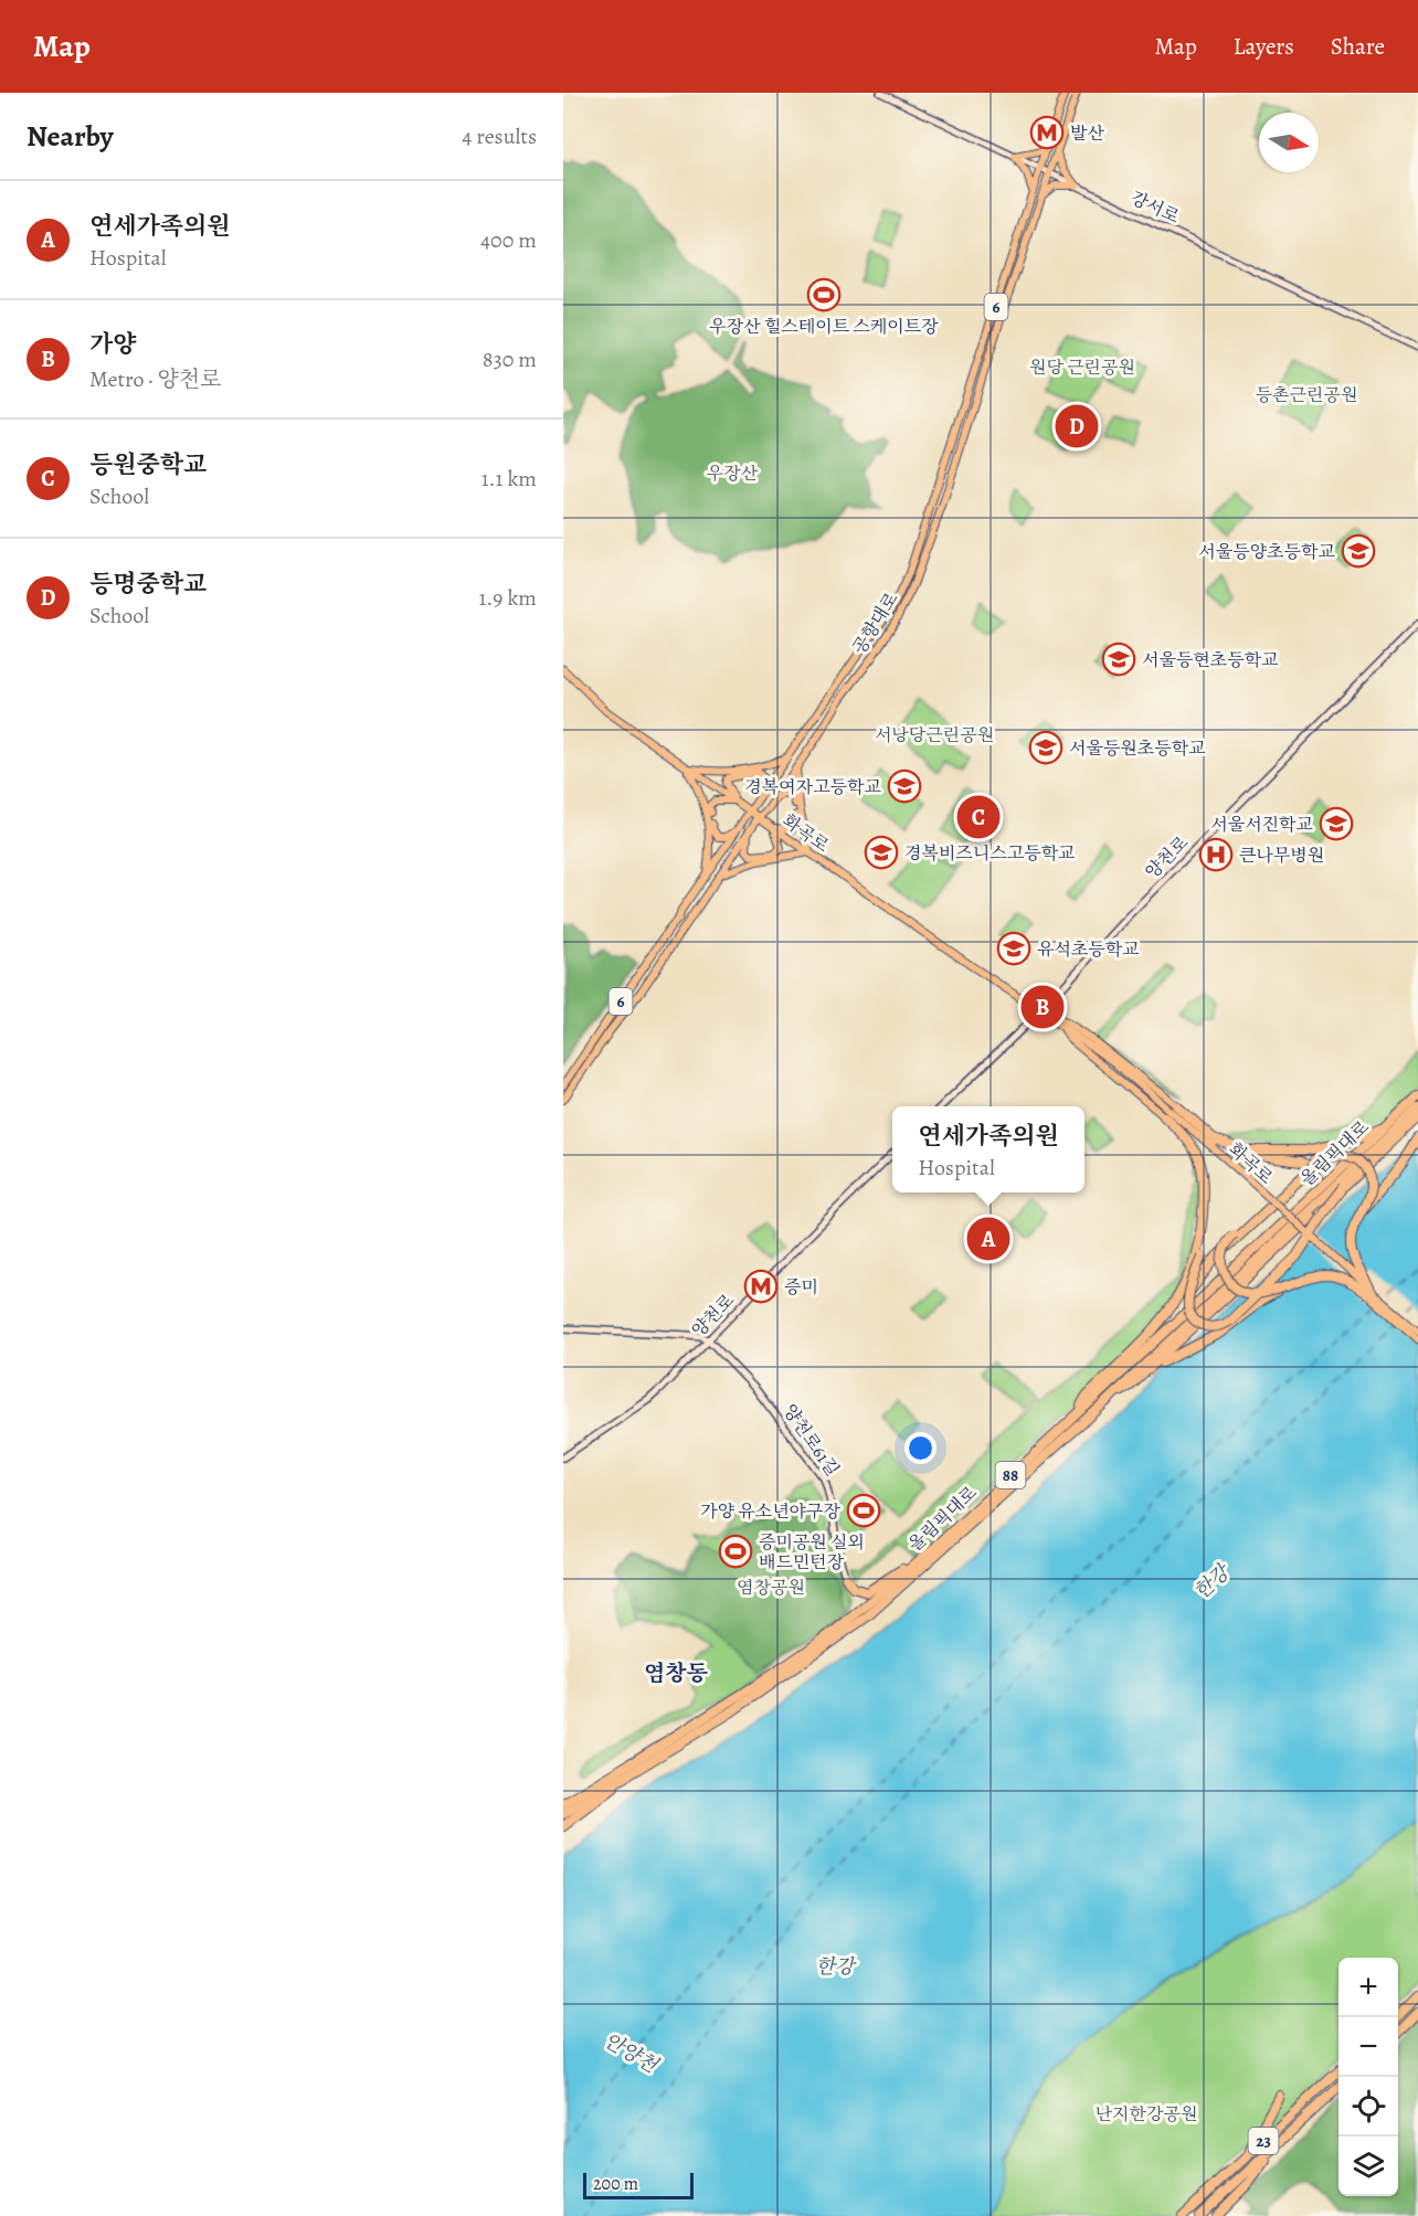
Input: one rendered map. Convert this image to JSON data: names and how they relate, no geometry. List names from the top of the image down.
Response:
{
  "streets": {
    "highway": ["올림픽대로", "88", "23"],
    "main road": [
      "강서로",
      "6",
      "공항대로",
      "화곡로",
      "양천로",
      "양천로61길"
    ]
  },
  "crossings": [
    ["강서로", "공항대로"],
    ["공항대로", "화곡로"],
    ["화곡로", "양천로"],
    ["양천로", "양천로61길"]
  ],
  "districts": ["염창동"],
  "water": ["한강", "안양천"],
  "parks": [
    "원당 근린공원",
    "등촌근린공원",
    "우장산",
    "서낭당근린공원",
    "염창공원",
    "난지한강공원"
  ],
  "places": {
    "metro station": ["발산", "증미"],
    "sports": ["우장산 힐스테이트 스케이트장", "가양 유소년야구장", "증미공원 실외 배드민턴장"],
    "school or university": [
      "서울등양초등학교",
      "서울등현초등학교",
      "서울등원초등학교",
      "경복여자고등학교",
      "서울서진학교",
      "경복비즈니스고등학교",
      "유석초등학교"
    ],
    "hospital": ["큰나무병원"]
  },
  "scale_bar": "200 m",
  "north": "right",
  "page": {
    "header": "Map",
    "nav": ["Map", "Layers", "Share"],
    "heading": ["Nearby", "4 results"],
    "list": [
      {
        "mark": "A",
        "name": "연세가족의원",
        "note": "Hospital",
        "value": "400 m"
      },
      {
        "mark": "B",
        "name": "가양",
        "note": "Metro · 양천로",
        "value": "830 m"
      },
      {
        "mark": "C",
        "name": "등원중학교",
        "note": "School",
        "value": "1.1 km"
      },
      {
        "mark": "D",
        "name": "등명중학교",
        "note": "School",
        "value": "1.9 km"
      }
    ],
    "pins": [
      "D",
      "C",
      "B",
      "A"
    ],
    "popup": ["연세가족의원", "Hospital"],
    "map_buttons": ["+", "−"],
    "scale": "200 m"
  }
}
